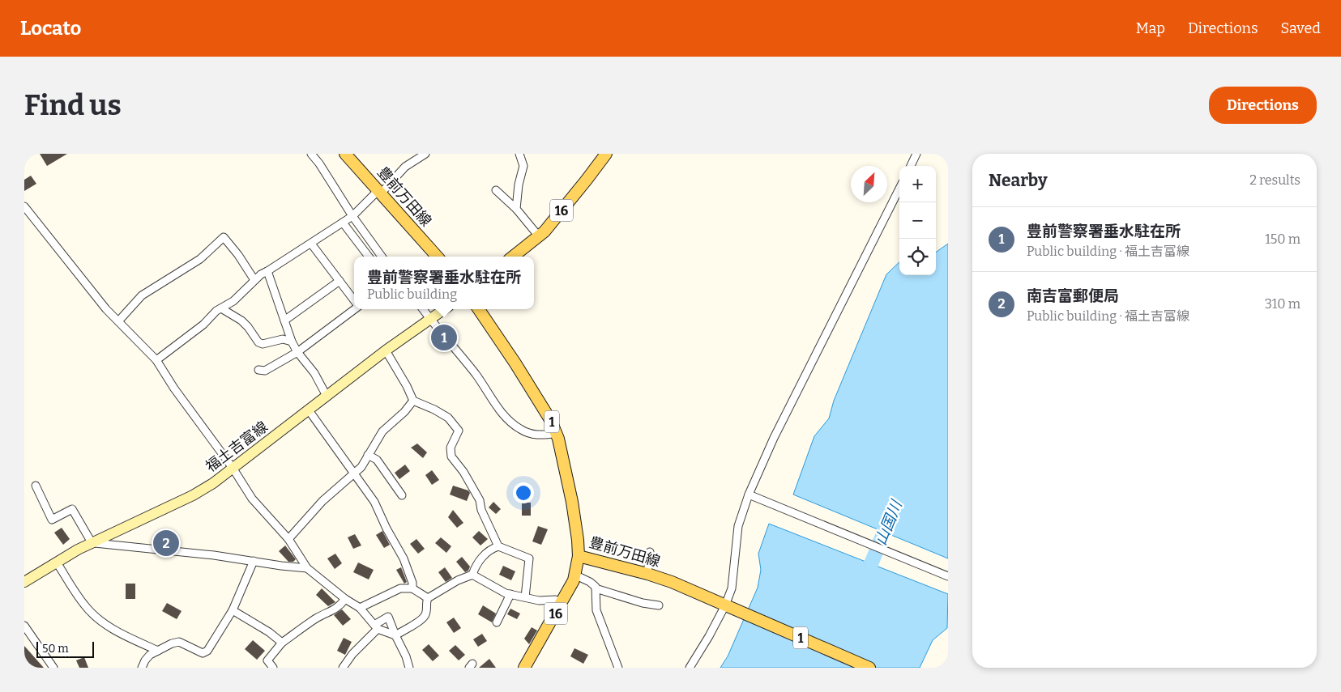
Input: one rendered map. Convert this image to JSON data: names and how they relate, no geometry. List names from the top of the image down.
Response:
{
  "streets": {
    "main road": [
      "豊前万田線",
      "16",
      "1",
      "福土吉富線"
    ]
  },
  "crossings": [
    ["豊前万田線", "16"]
  ],
  "water": ["山国川"],
  "scale_bar": "50 m",
  "north": "top right",
  "page": {
    "header": "Locato",
    "nav": ["Map", "Directions", "Saved"],
    "buttons": "Directions",
    "title": "Find us",
    "heading": ["Nearby", "2 results"],
    "map_buttons": ["+", "−"],
    "list": [
      {
        "mark": "1",
        "name": "豊前警察署垂水駐在所",
        "note": "Public building · 福土吉富線",
        "value": "150 m"
      },
      {
        "mark": "2",
        "name": "南吉富郵便局",
        "note": "Public building · 福土吉富線",
        "value": "310 m"
      }
    ],
    "popup": ["豊前警察署垂水駐在所", "Public building"],
    "pins": ["1", "2"],
    "scale": "50 m"
  }
}
